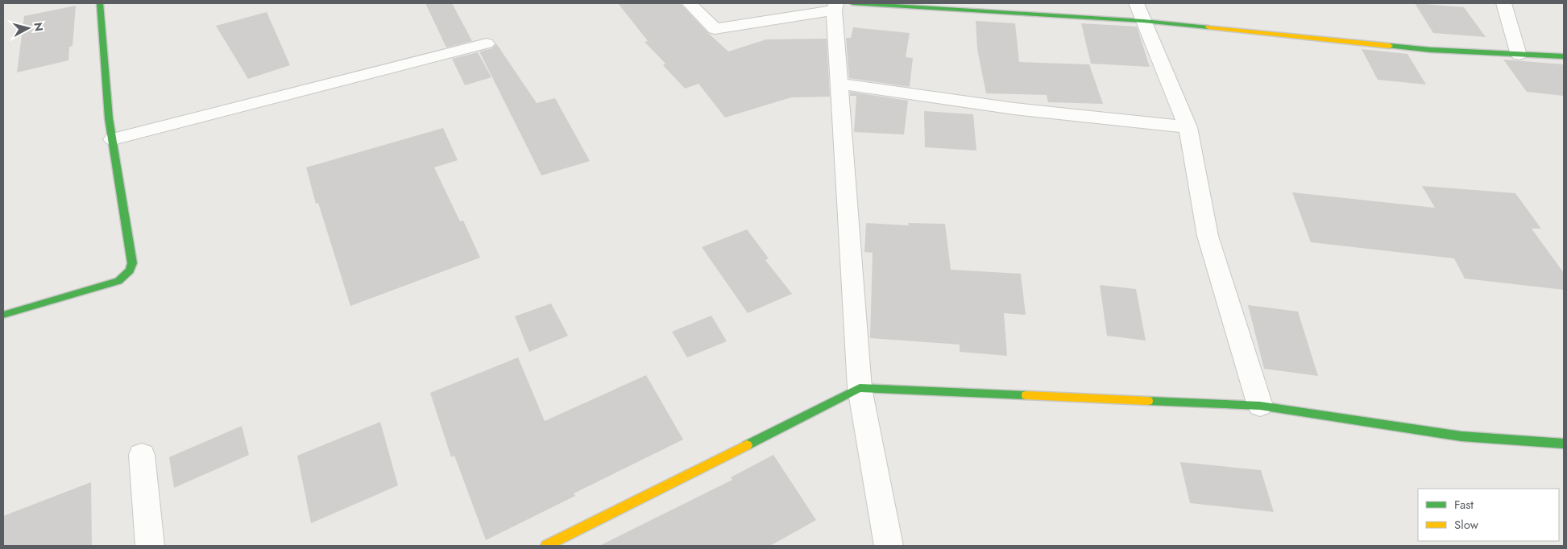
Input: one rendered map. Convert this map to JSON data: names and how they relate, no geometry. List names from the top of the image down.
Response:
{
  "legend": ["Fast", "Slow"],
  "north": "right"
}
